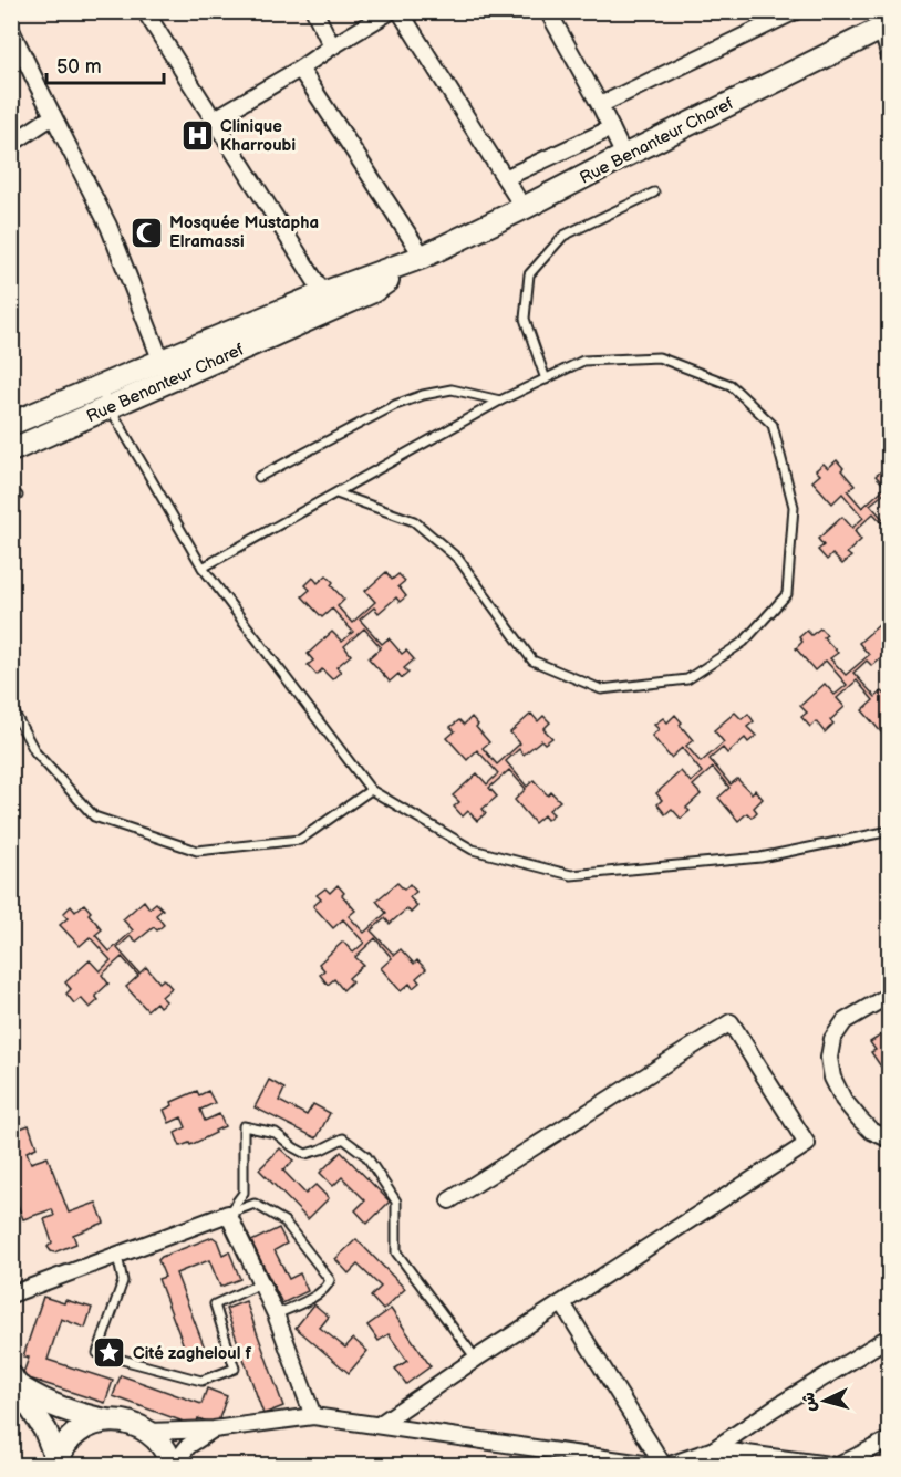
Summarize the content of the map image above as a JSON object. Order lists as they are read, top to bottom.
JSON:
{
  "streets": {
    "main road": ["Rue Benanteur Charef"]
  },
  "places": {
    "hospital": ["Clinique Kharroubi"],
    "mosque": ["Mosquée Mustapha Elramassi"],
    "place": ["Cité zagheloul f"]
  },
  "scale_bar": "50 m",
  "north": "left"
}
